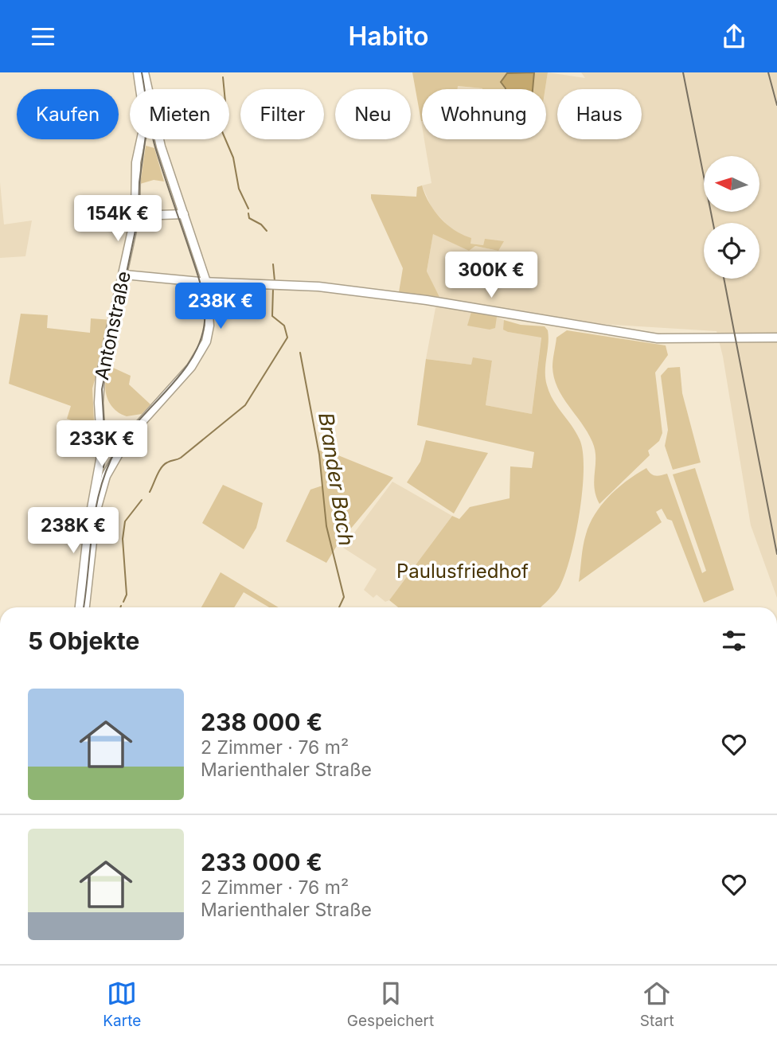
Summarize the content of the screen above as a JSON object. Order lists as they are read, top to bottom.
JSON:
{
  "streets": {
    "main road": ["Antonstraße"]
  },
  "water": ["Brander Bach"],
  "parks": ["Paulusfriedhof"],
  "north": "left",
  "page": {
    "header": "Habito",
    "chip": [
      "Kaufen",
      "Mieten",
      "Filter",
      "Neu",
      "Wohnung",
      "Haus"
    ],
    "price": [
      "154K €",
      "300K €",
      "238K €",
      "233K €",
      "238K €"
    ],
    "heading": "5 Objekte",
    "list": [
      {
        "name": "238 000 €",
        "note": "2 Zimmer · 76 m² · Marienthaler Straße"
      },
      {
        "name": "233 000 €",
        "note": "2 Zimmer · 76 m² · Marienthaler Straße"
      }
    ],
    "tabs": ["Karte", "Gespeichert", "Start"]
  }
}
